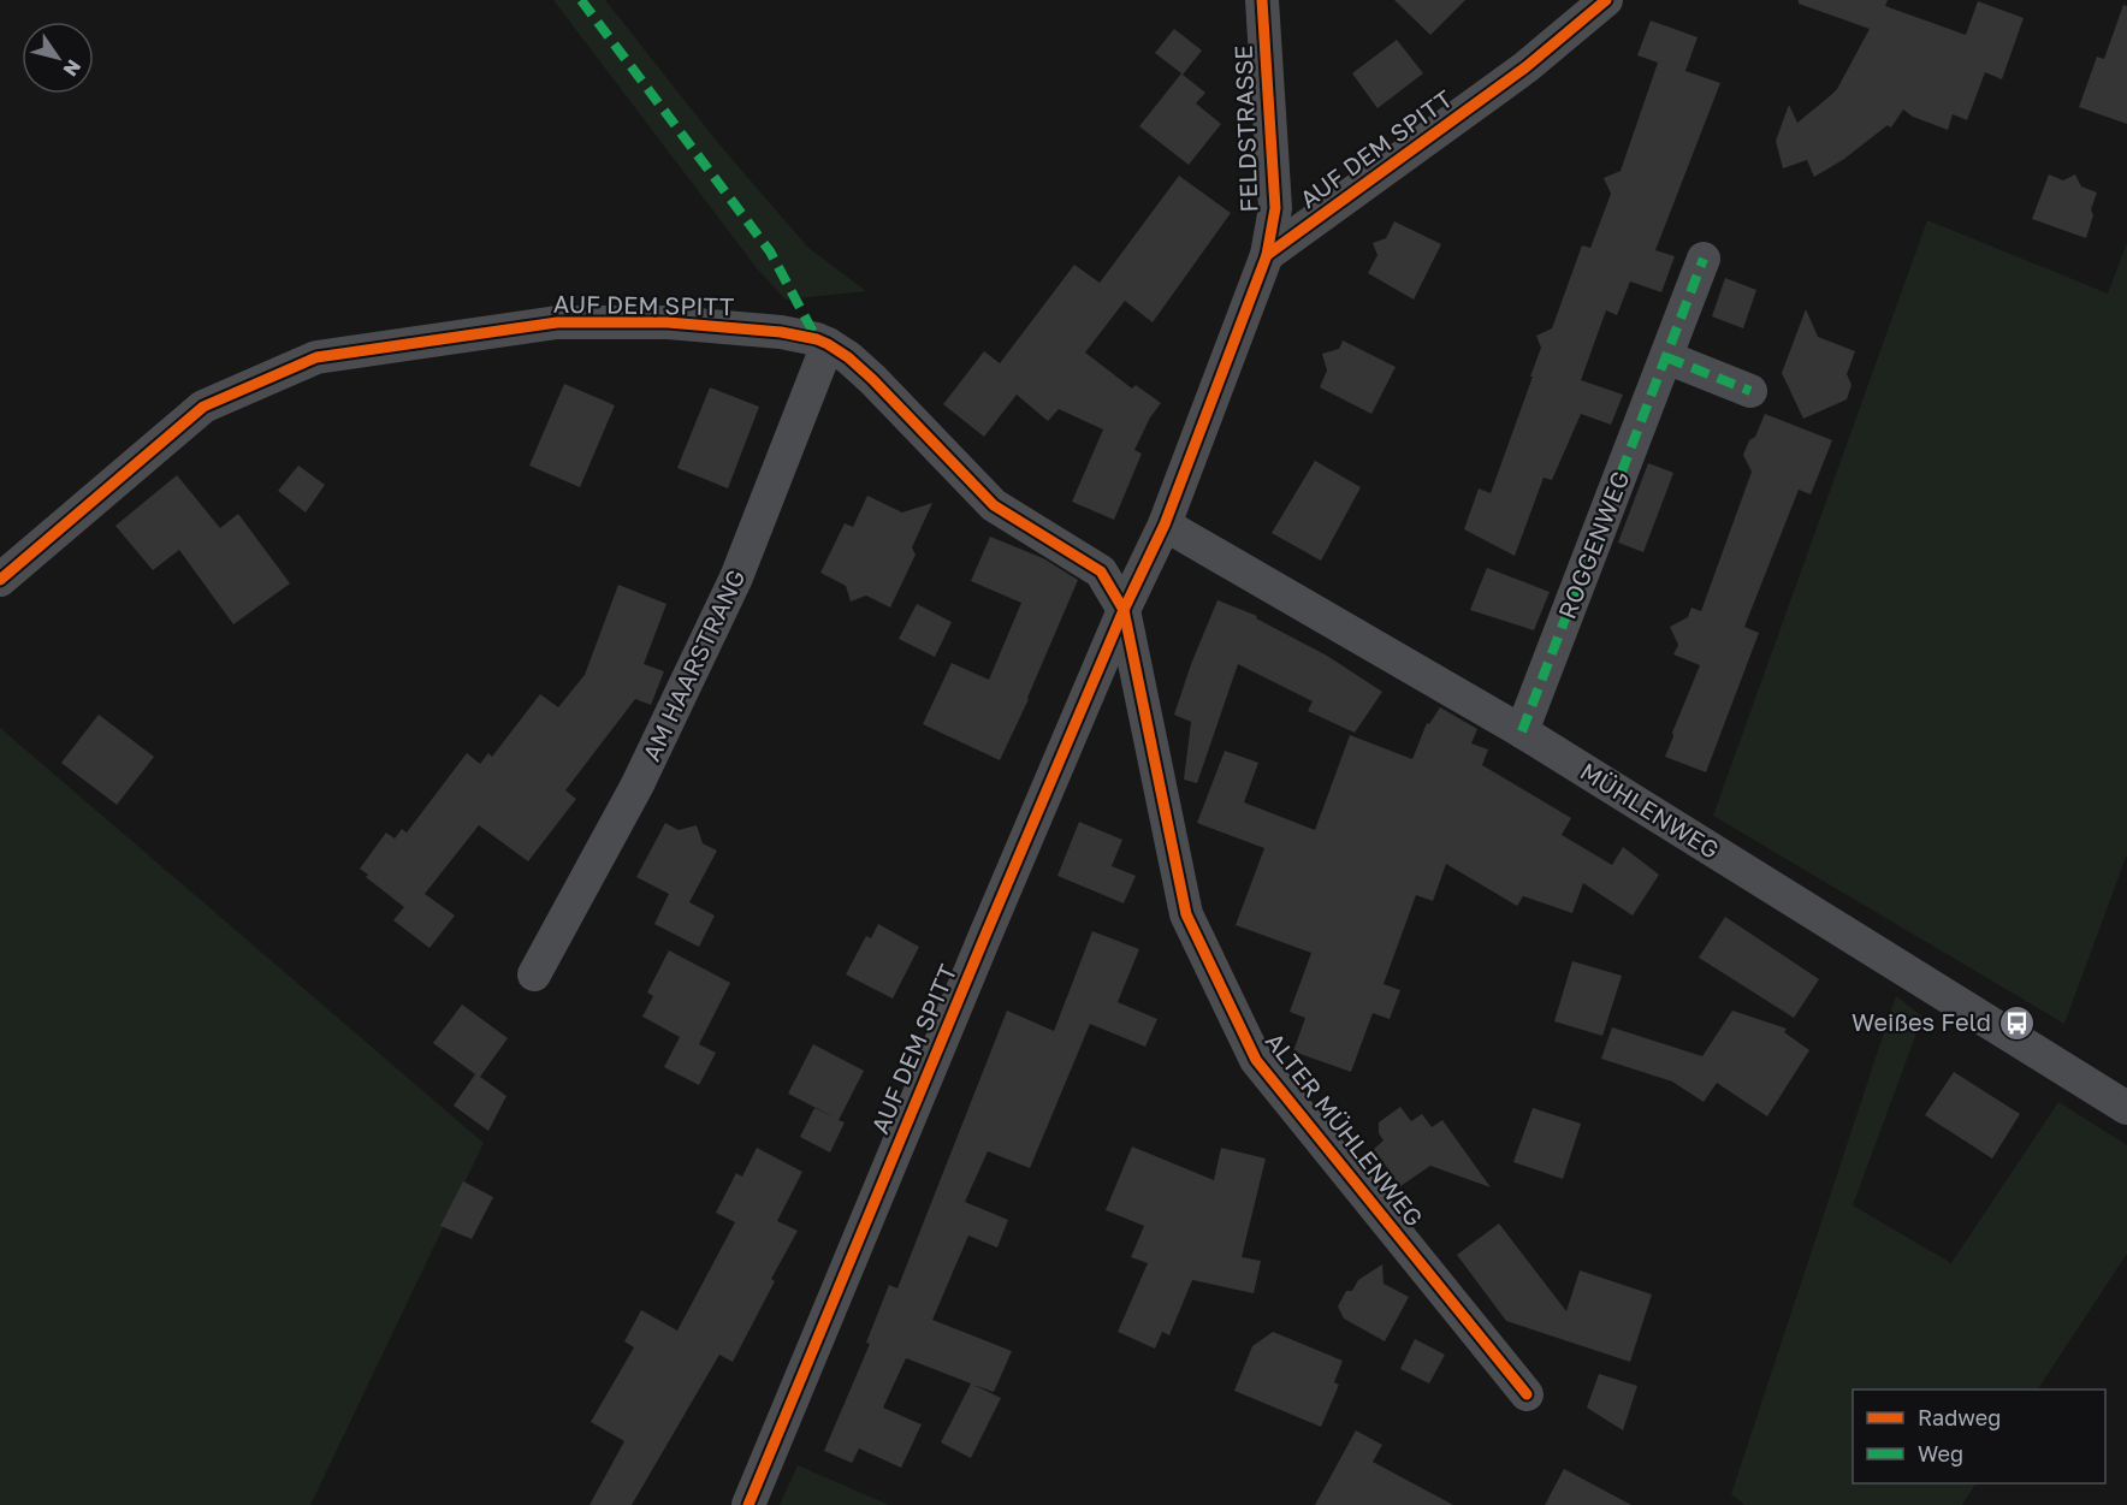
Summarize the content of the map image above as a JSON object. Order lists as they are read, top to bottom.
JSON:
{
  "streets": {
    "street": [
      "FELDSTRASSE",
      "AUF DEM SPITT",
      "ROGGENWEG",
      "AM HAARSTRANG",
      "MÜHLENWEG",
      "ALTER MÜHLENWEG"
    ]
  },
  "crossings": [
    ["FELDSTRASSE", "AUF DEM SPITT"],
    ["AUF DEM SPITT", "AM HAARSTRANG"],
    ["AUF DEM SPITT", "MÜHLENWEG"],
    ["AUF DEM SPITT", "ALTER MÜHLENWEG"],
    ["ROGGENWEG", "MÜHLENWEG"]
  ],
  "places": {
    "bus stop": ["Weißes Feld"]
  },
  "legend": ["Radweg", "Weg"],
  "north": "bottom right"
}
